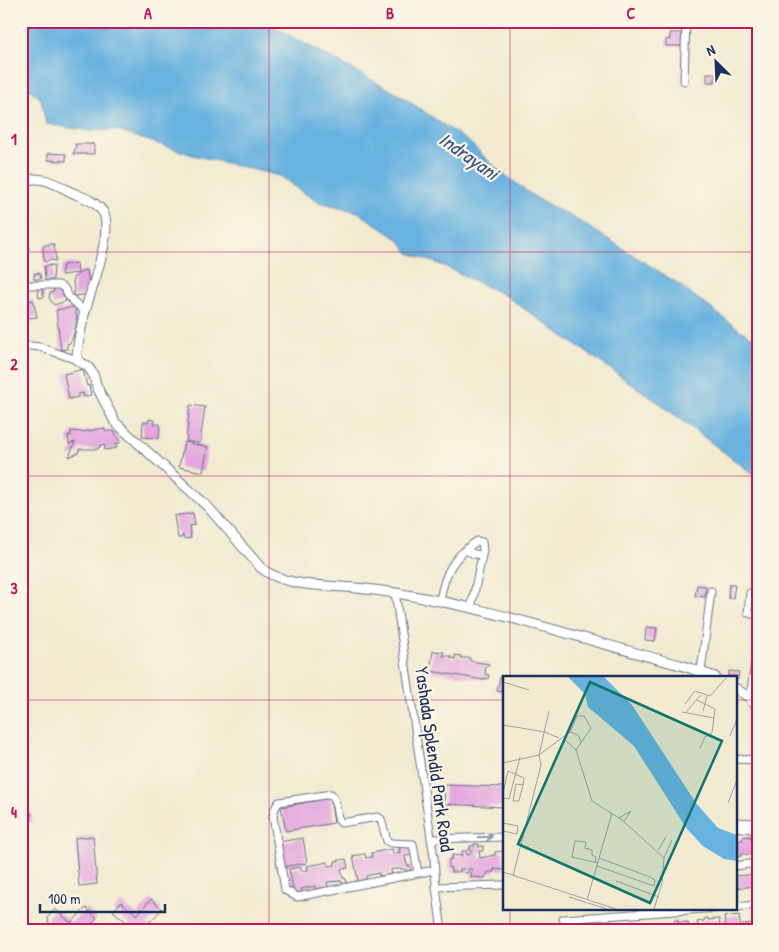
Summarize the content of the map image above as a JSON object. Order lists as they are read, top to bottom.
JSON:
{
  "streets": {
    "street": ["Yashada Splendid Park Road"]
  },
  "water": ["Indrayani"],
  "scale_bar": "100 m",
  "north": "top left",
  "grid": {
    "columns": ["A", "B", "C"],
    "rows": [
      "1",
      "2",
      "3",
      "4"
    ]
  }
}
